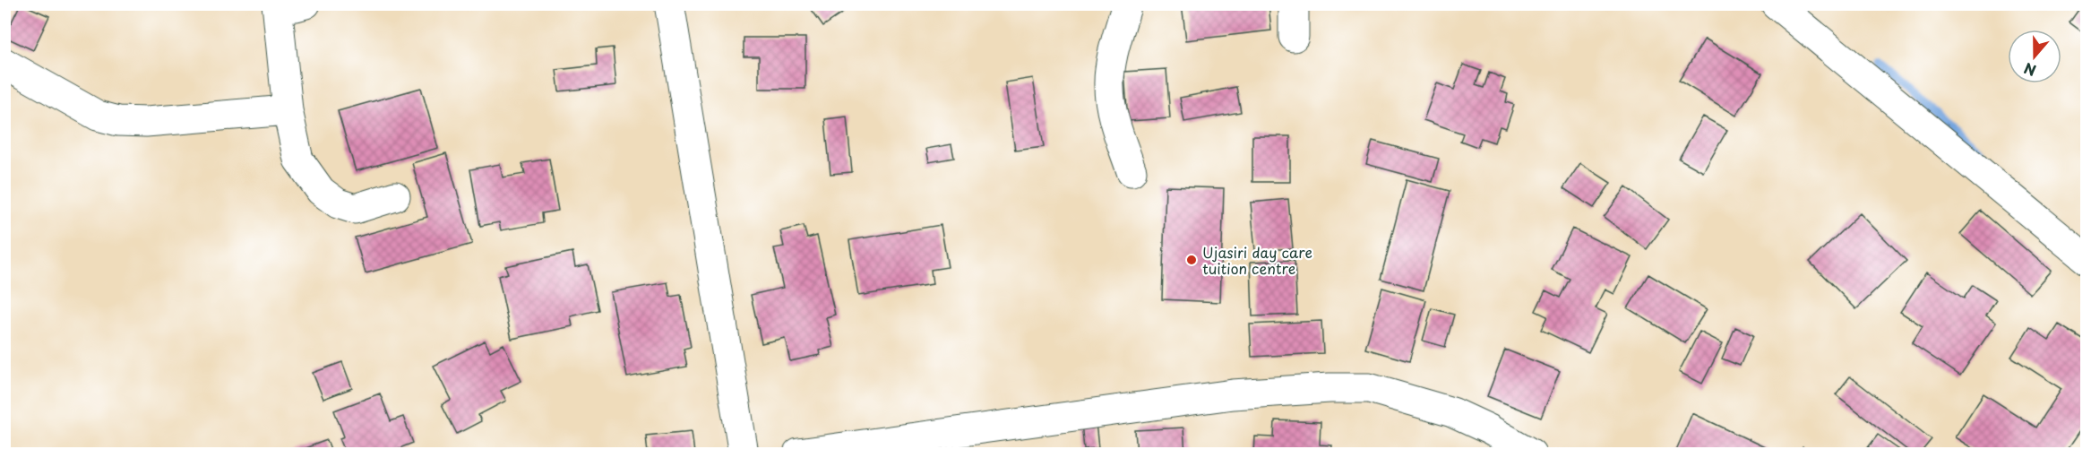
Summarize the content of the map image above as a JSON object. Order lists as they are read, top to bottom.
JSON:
{
  "places": ["Ujasiri day care tuition centre"],
  "north": "bottom"
}
